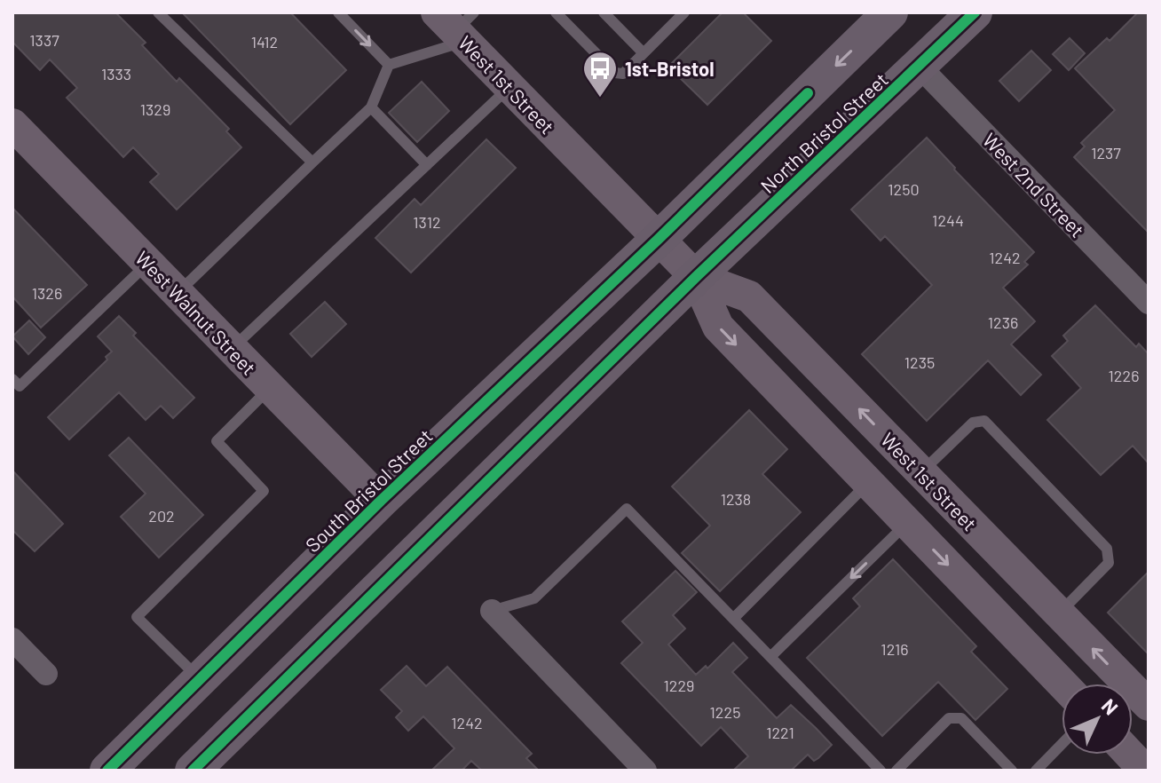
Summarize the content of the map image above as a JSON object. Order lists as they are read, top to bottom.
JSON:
{
  "streets": {
    "main road": [
      "West 1st Street",
      "North Bristol Street",
      "West Walnut Street",
      "South Bristol Street"
    ],
    "street": ["West 2nd Street"]
  },
  "crossings": [
    ["West 1st Street", "North Bristol Street"],
    ["West 1st Street", "South Bristol Street"],
    ["North Bristol Street", "West 2nd Street"],
    ["North Bristol Street", "South Bristol Street"],
    ["West Walnut Street", "South Bristol Street"]
  ],
  "places": {
    "bus stop": ["1st-Bristol"]
  },
  "house_numbers": [
    "1337",
    "1412",
    "1333",
    "1329",
    "1237",
    "1250",
    "1244",
    "1312",
    "1242",
    "1326",
    "1236",
    "1235",
    "1226",
    "1238",
    "202",
    "1216",
    "1229",
    "1225",
    "1242",
    "1221"
  ],
  "north": "top right"
}
